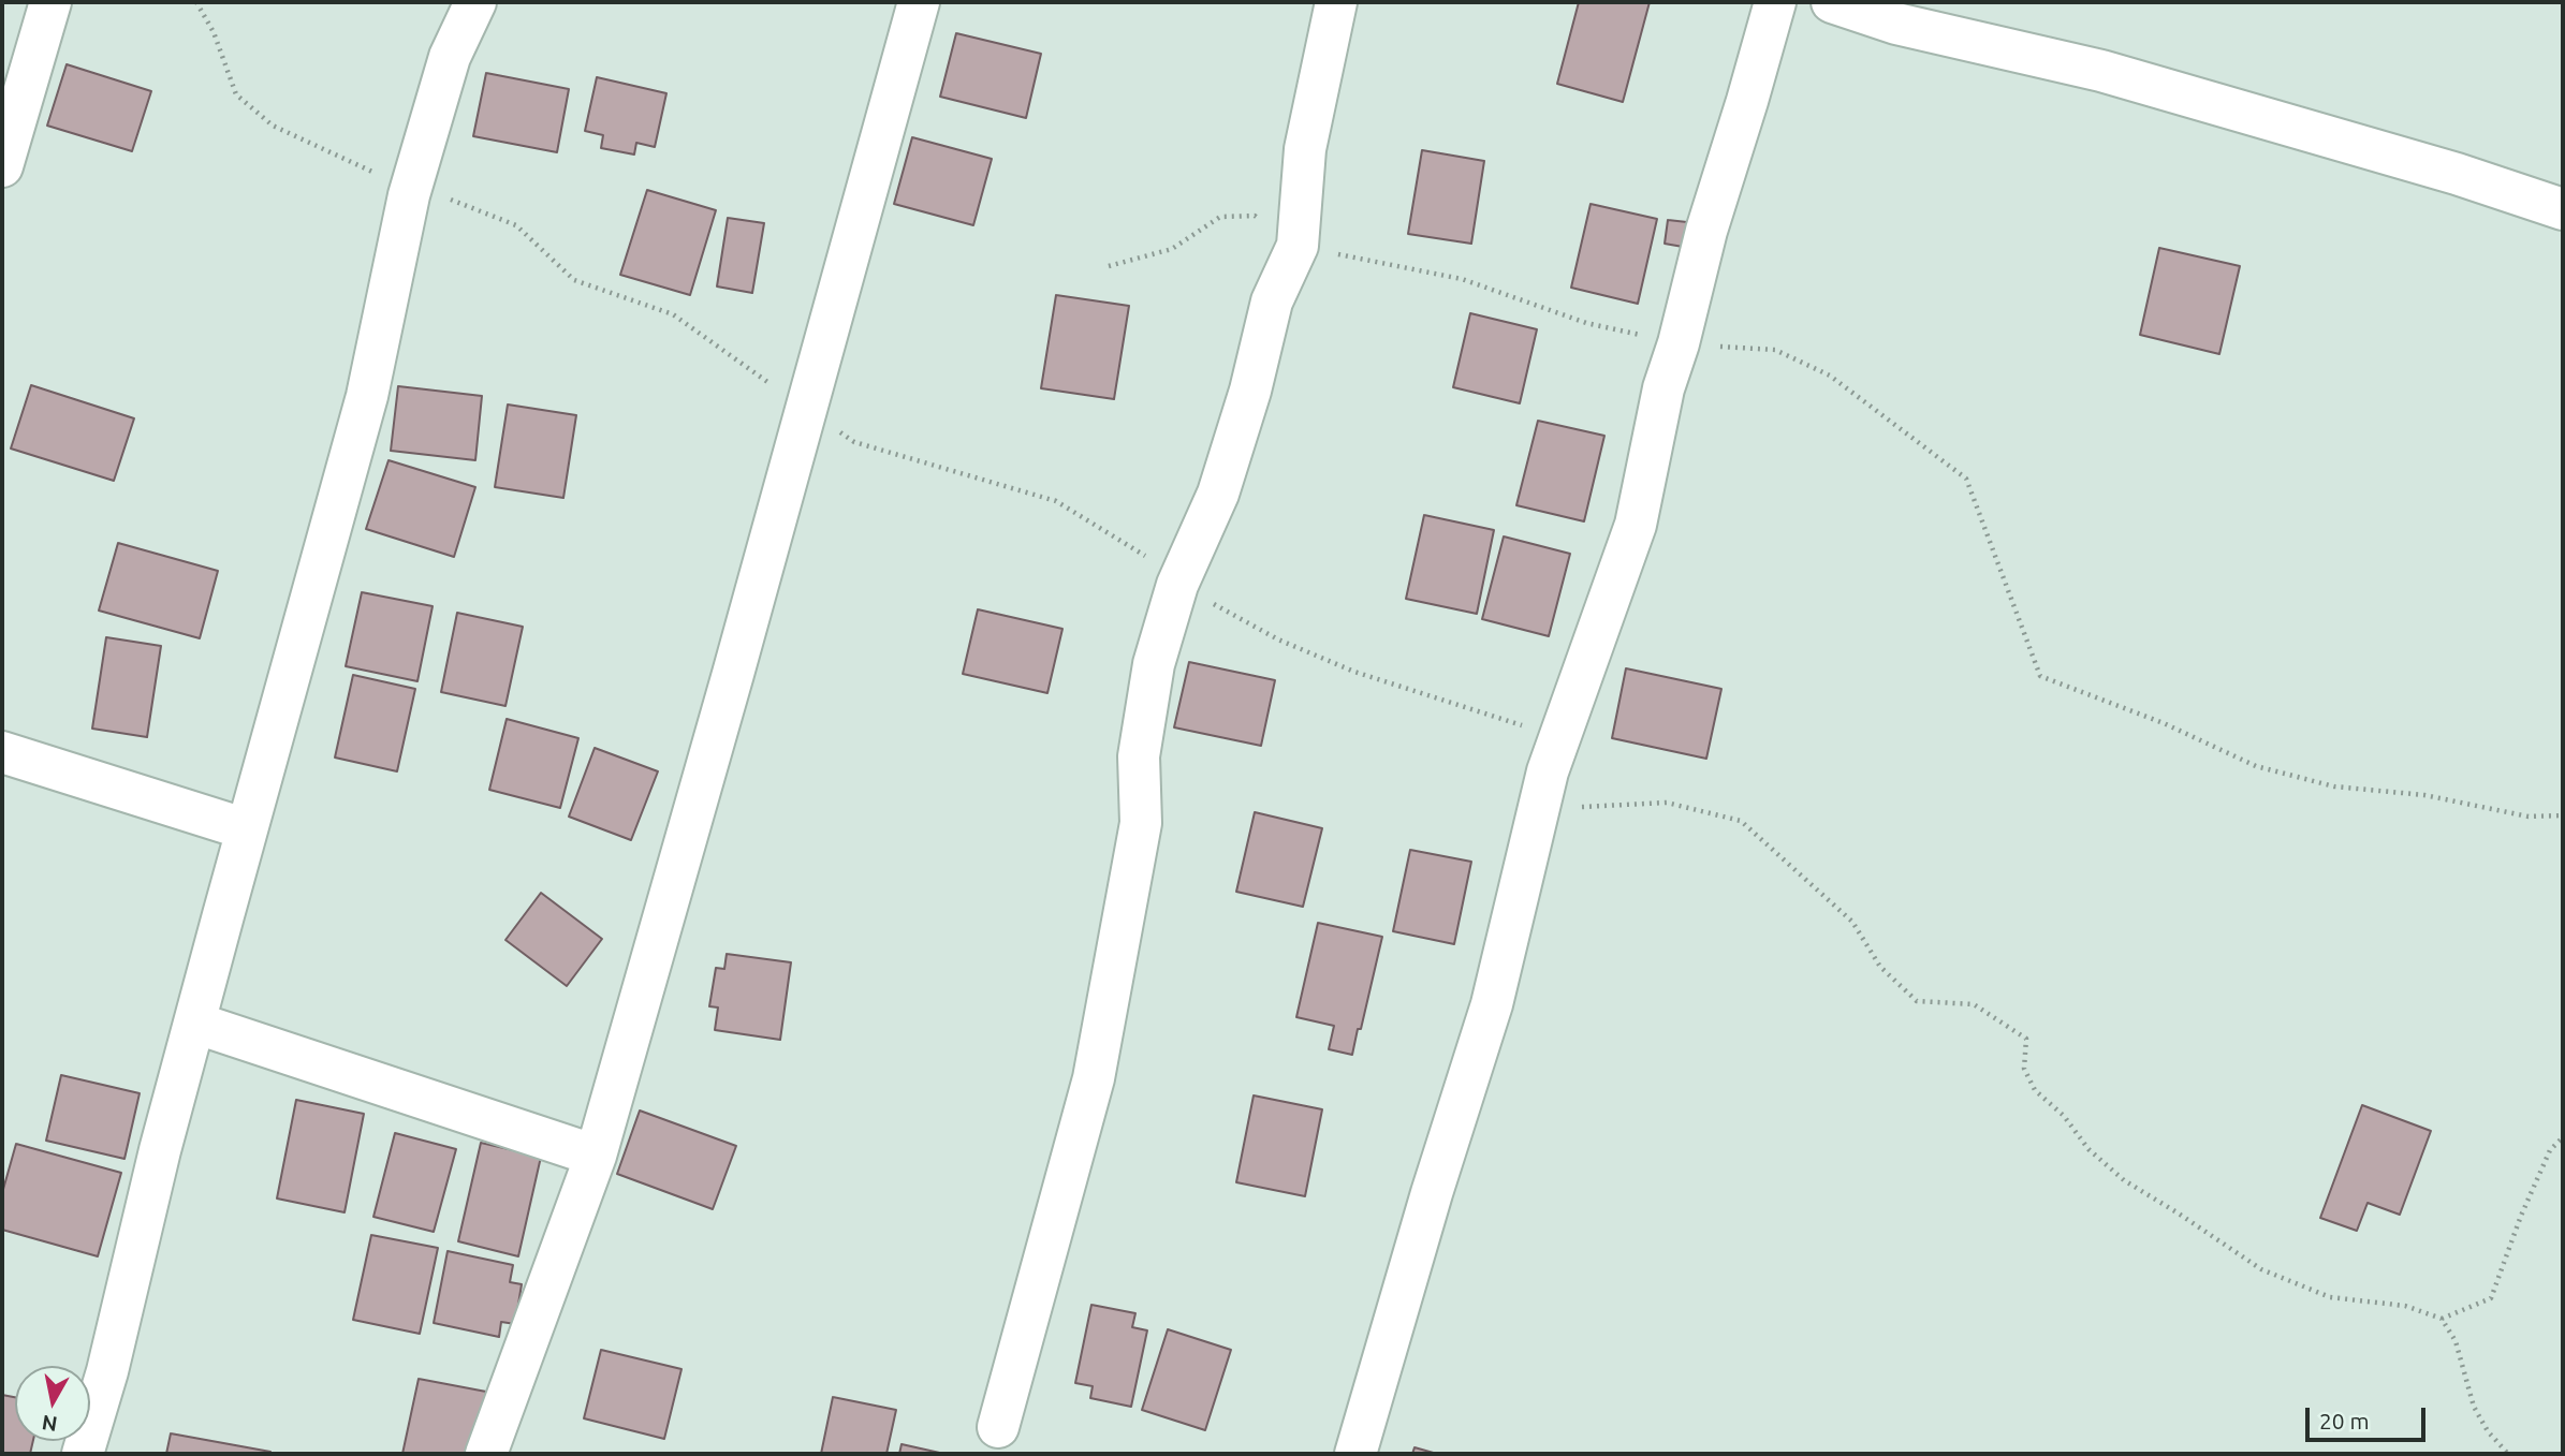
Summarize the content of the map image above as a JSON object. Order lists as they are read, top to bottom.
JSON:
{
  "scale_bar": "20 m",
  "north": "bottom"
}
